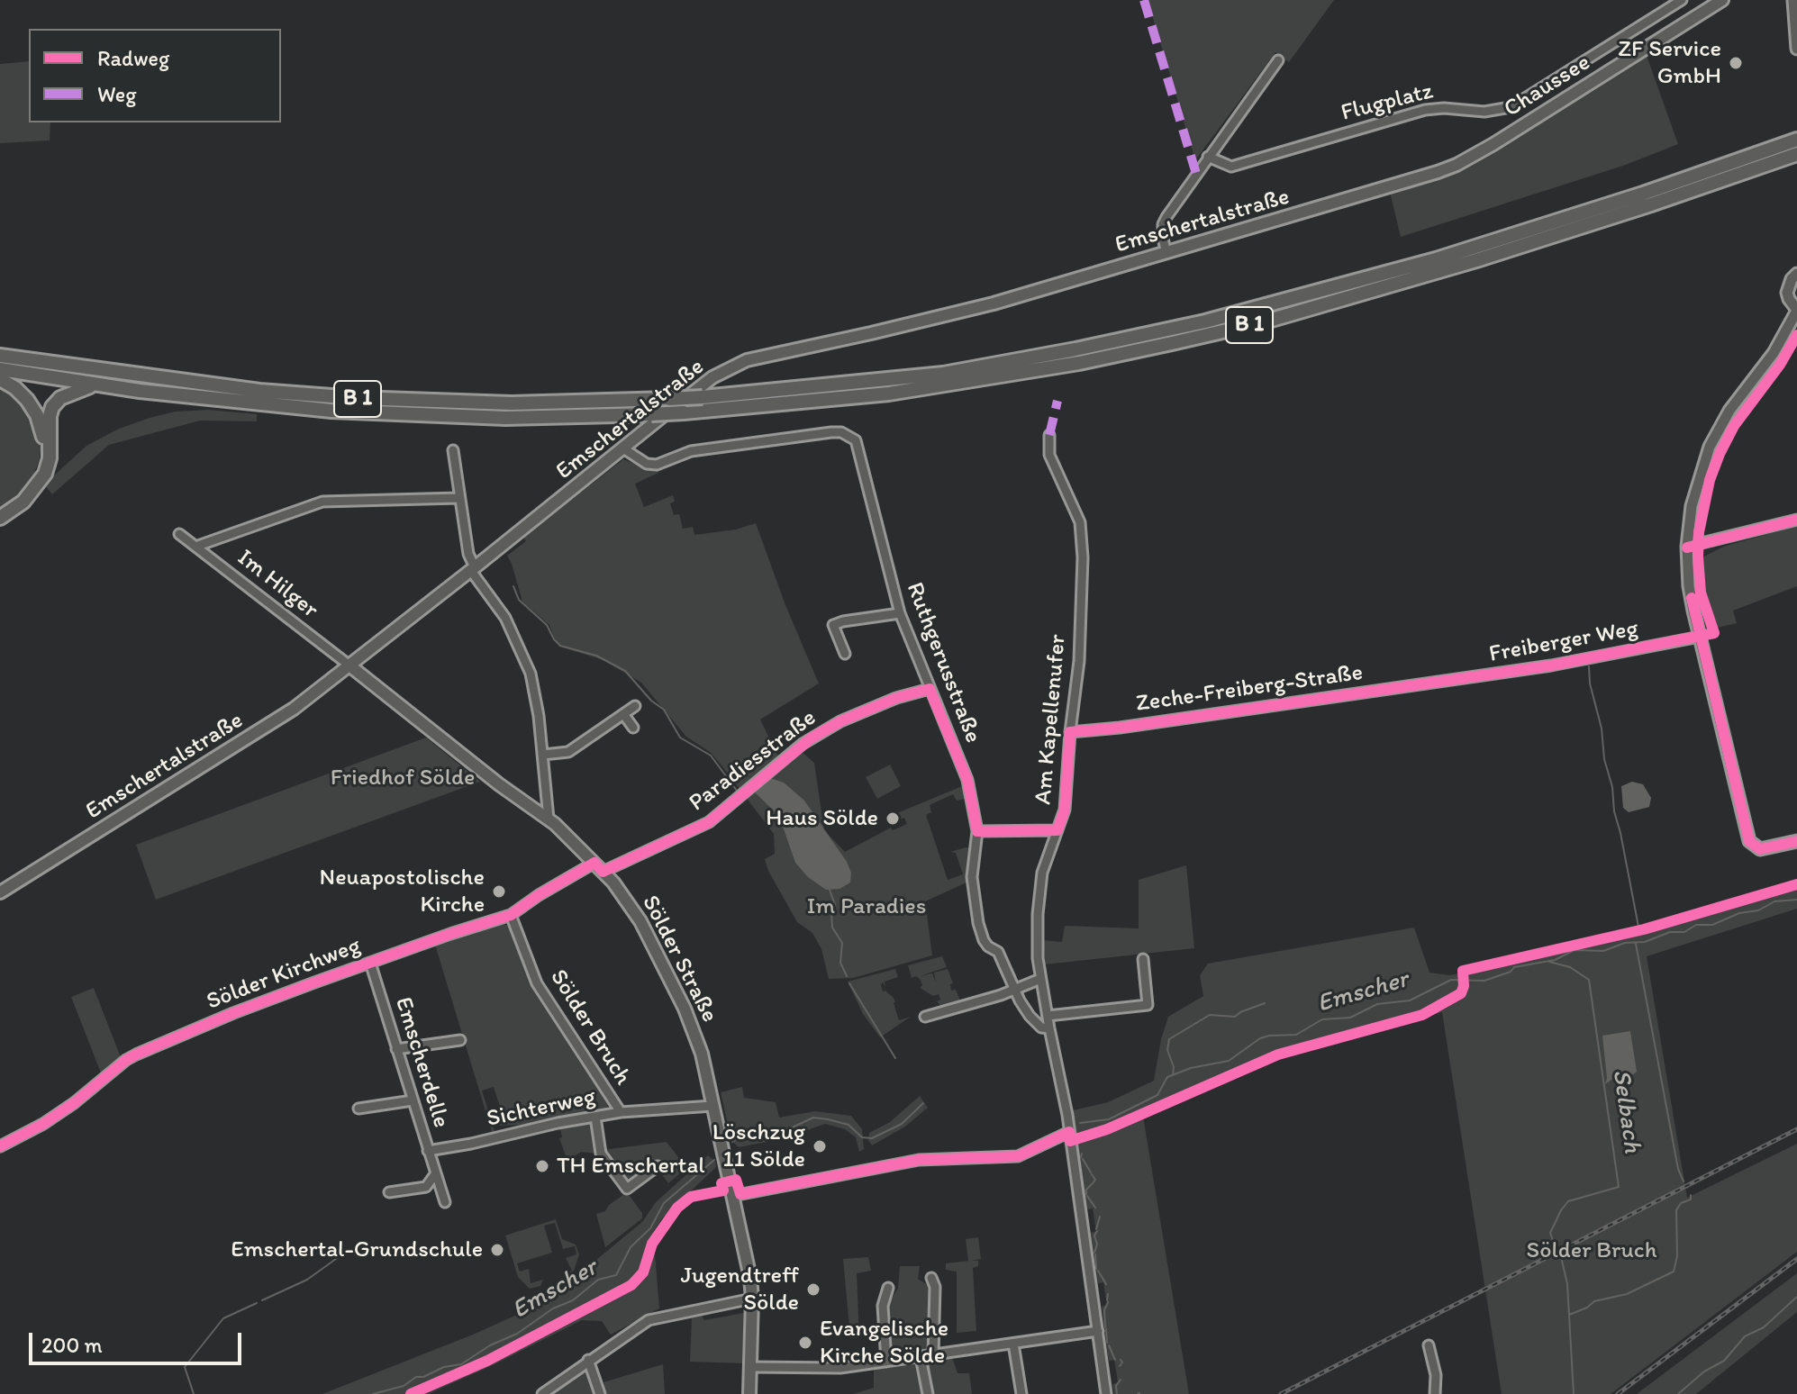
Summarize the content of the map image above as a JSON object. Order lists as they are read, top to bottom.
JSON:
{
  "streets": {
    "highway": ["B 1"],
    "main road": ["Chaussee", "Emschertalstraße", "Sölder Straße"],
    "street": [
      "Flugplatz",
      "Im Hilger",
      "Freiberger Weg",
      "Ruthgerusstraße",
      "Zeche-Freiberg-Straße",
      "Am Kapellenufer",
      "Paradiesstraße",
      "Sölder Kirchweg",
      "Sölder Bruch",
      "Emscherdelle",
      "Sichterweg"
    ]
  },
  "crossings": [
    ["Chaussee", "Emschertalstraße"],
    ["Emschertalstraße", "Im Hilger"],
    ["Emschertalstraße", "Ruthgerusstraße"],
    ["Emschertalstraße", "Sölder Straße"],
    ["Im Hilger", "Sölder Straße"],
    ["Freiberger Weg", "Zeche-Freiberg-Straße"],
    ["Ruthgerusstraße", "Am Kapellenufer"],
    ["Ruthgerusstraße", "Paradiesstraße"],
    ["Zeche-Freiberg-Straße", "Am Kapellenufer"],
    ["Paradiesstraße", "Sölder Straße"],
    ["Paradiesstraße", "Sölder Kirchweg"],
    ["Sölder Straße", "Sölder Kirchweg"],
    ["Sölder Straße", "Sölder Bruch"],
    ["Sölder Kirchweg", "Sölder Bruch"],
    ["Sölder Kirchweg", "Emscherdelle"],
    ["Sölder Bruch", "Sichterweg"],
    ["Emscherdelle", "Sichterweg"]
  ],
  "water": ["Emscher", "Selbach"],
  "parks": ["Friedhof Sölde", "Im Paradies", "Sölder Bruch"],
  "places": [
    "ZF Service GmbH",
    "Haus Sölde",
    "Neuapostolische Kirche",
    "Löschzug 11 Sölde",
    "TH Emschertal",
    "Emschertal-Grundschule",
    "Jugendtreff Sölde",
    "Evangelische Kirche Sölde"
  ],
  "legend": ["Radweg", "Weg"],
  "scale_bar": "200 m"
}
